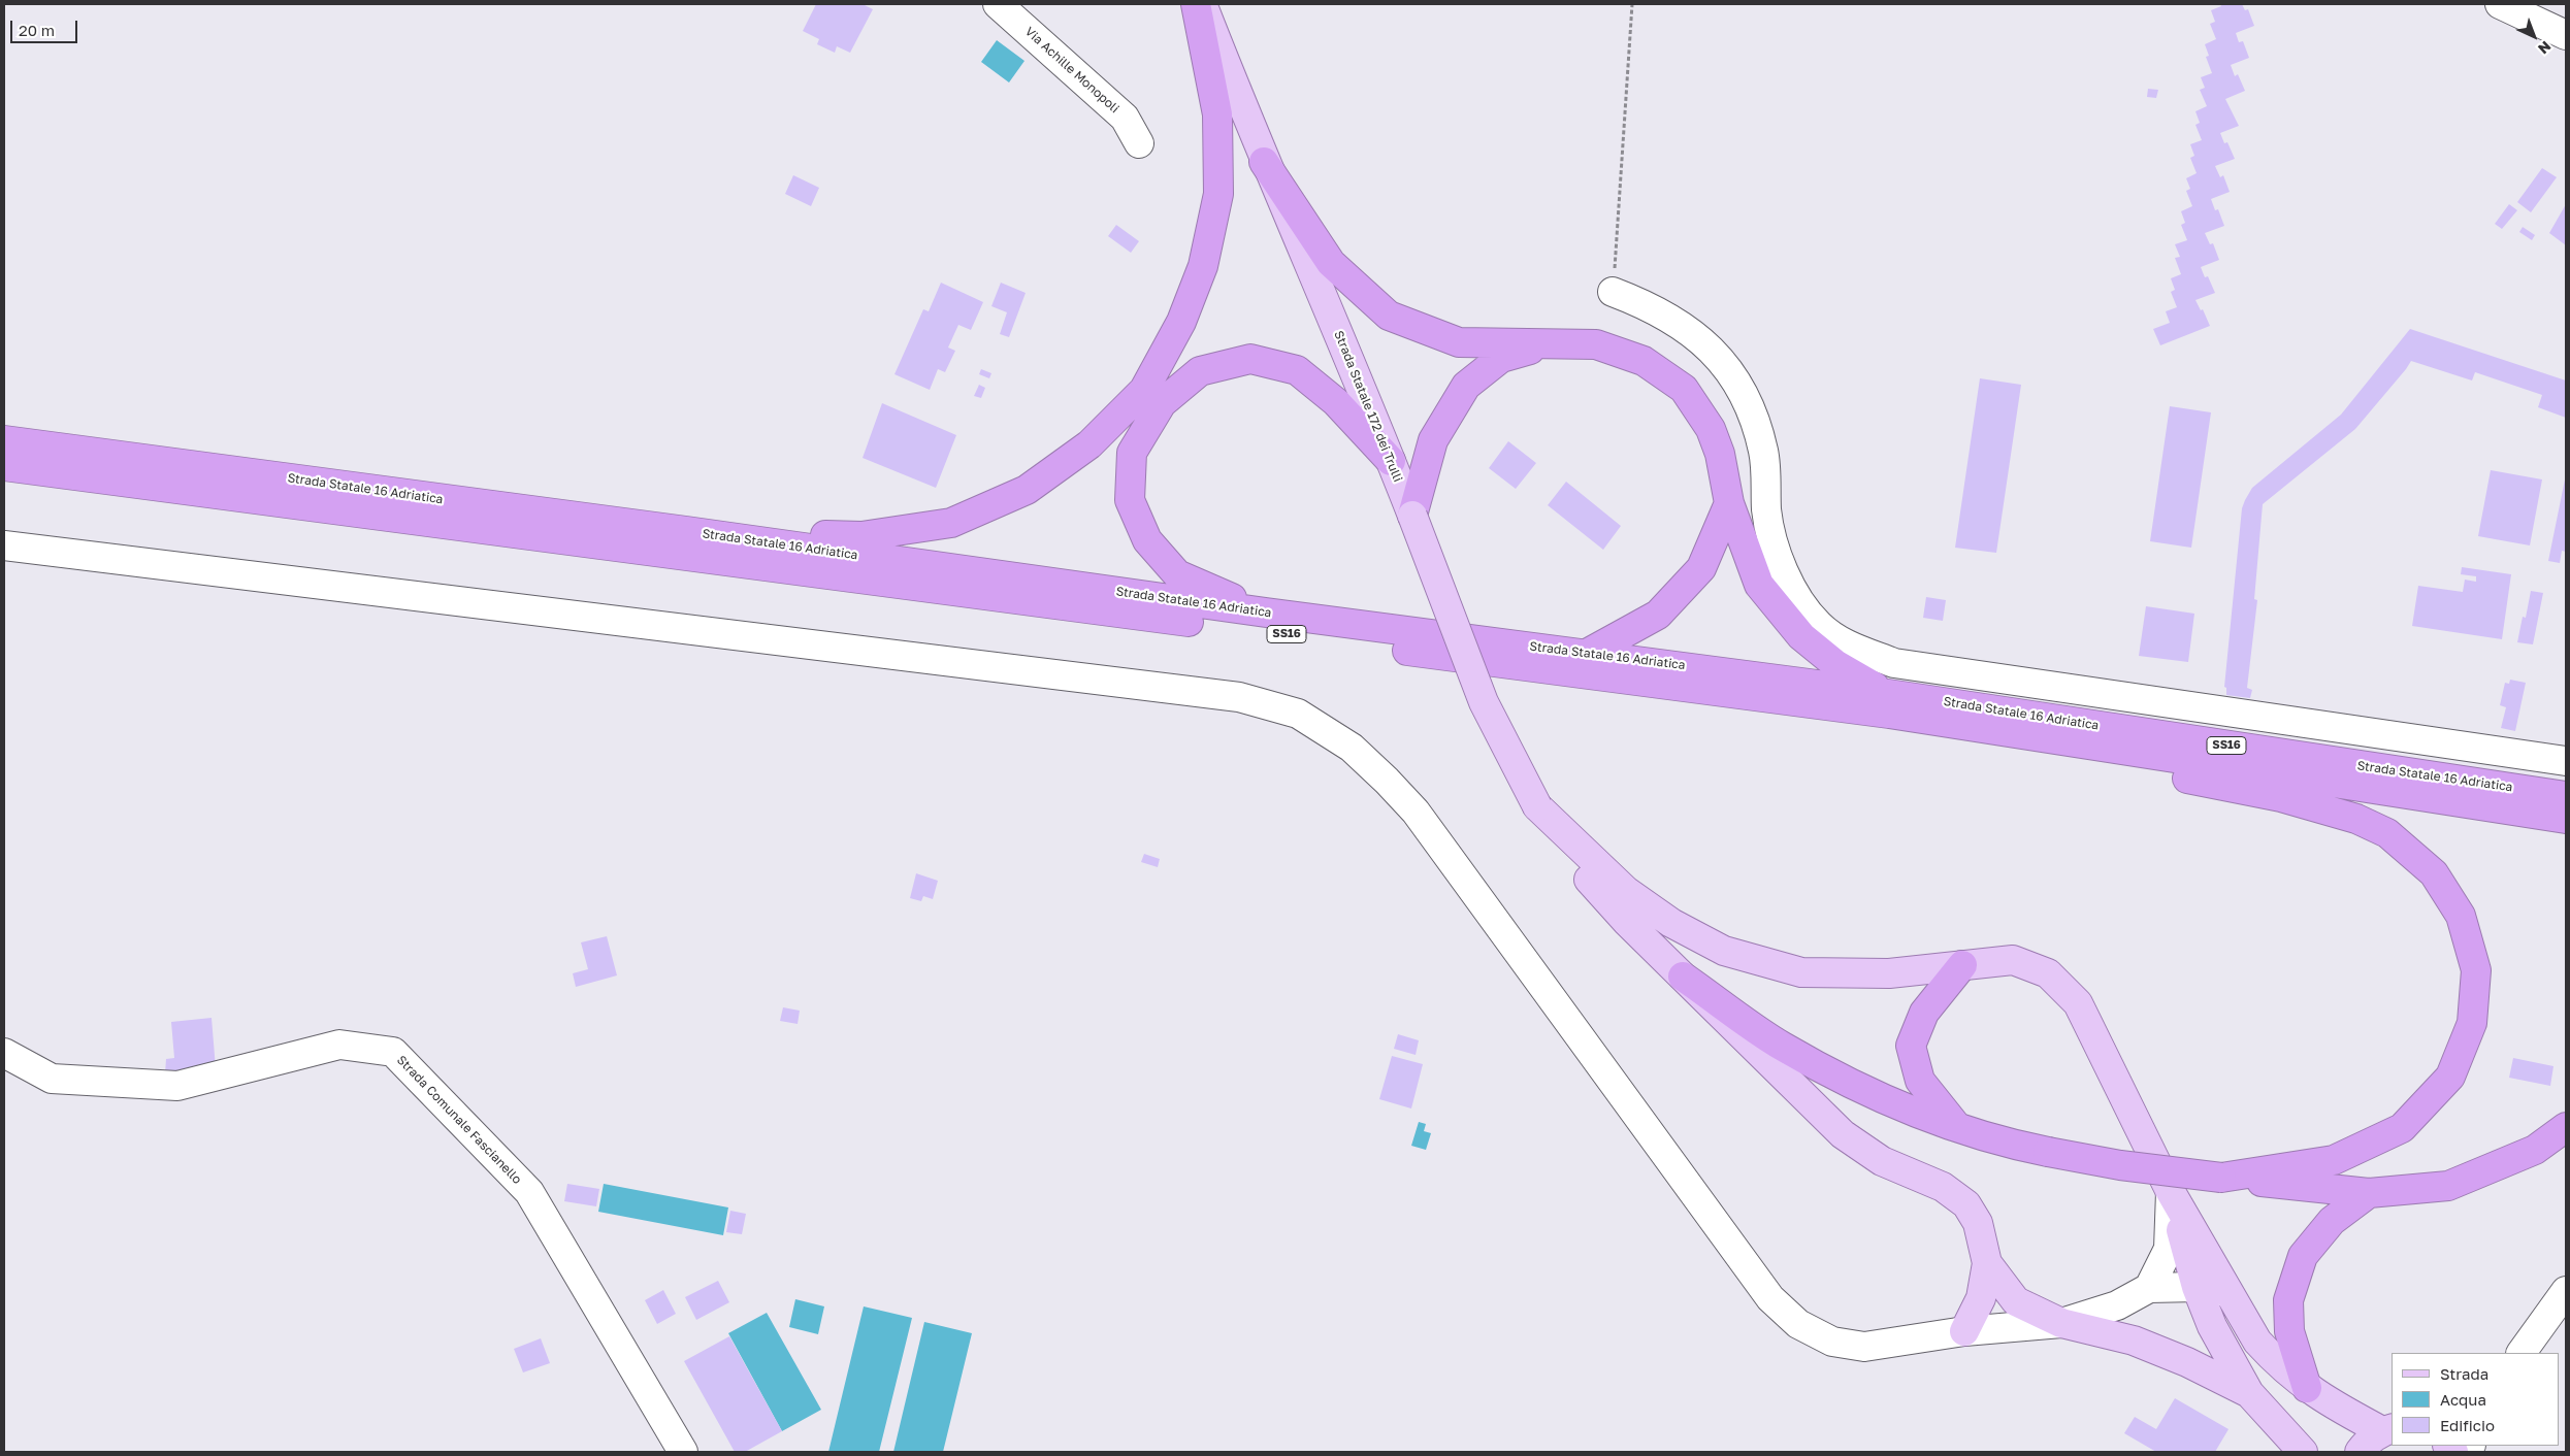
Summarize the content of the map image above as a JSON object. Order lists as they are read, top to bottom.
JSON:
{
  "streets": {
    "highway": ["Strada Statale 16 Adriatica", "SS16"],
    "main road": ["Strada Statale 172 dei Trulli"],
    "street": ["Via Achille Monopoli", "Strada Comunale Fascianello"]
  },
  "legend": ["Strada", "Acqua", "Edificio"],
  "scale_bar": "20 m",
  "north": "bottom right"
}
